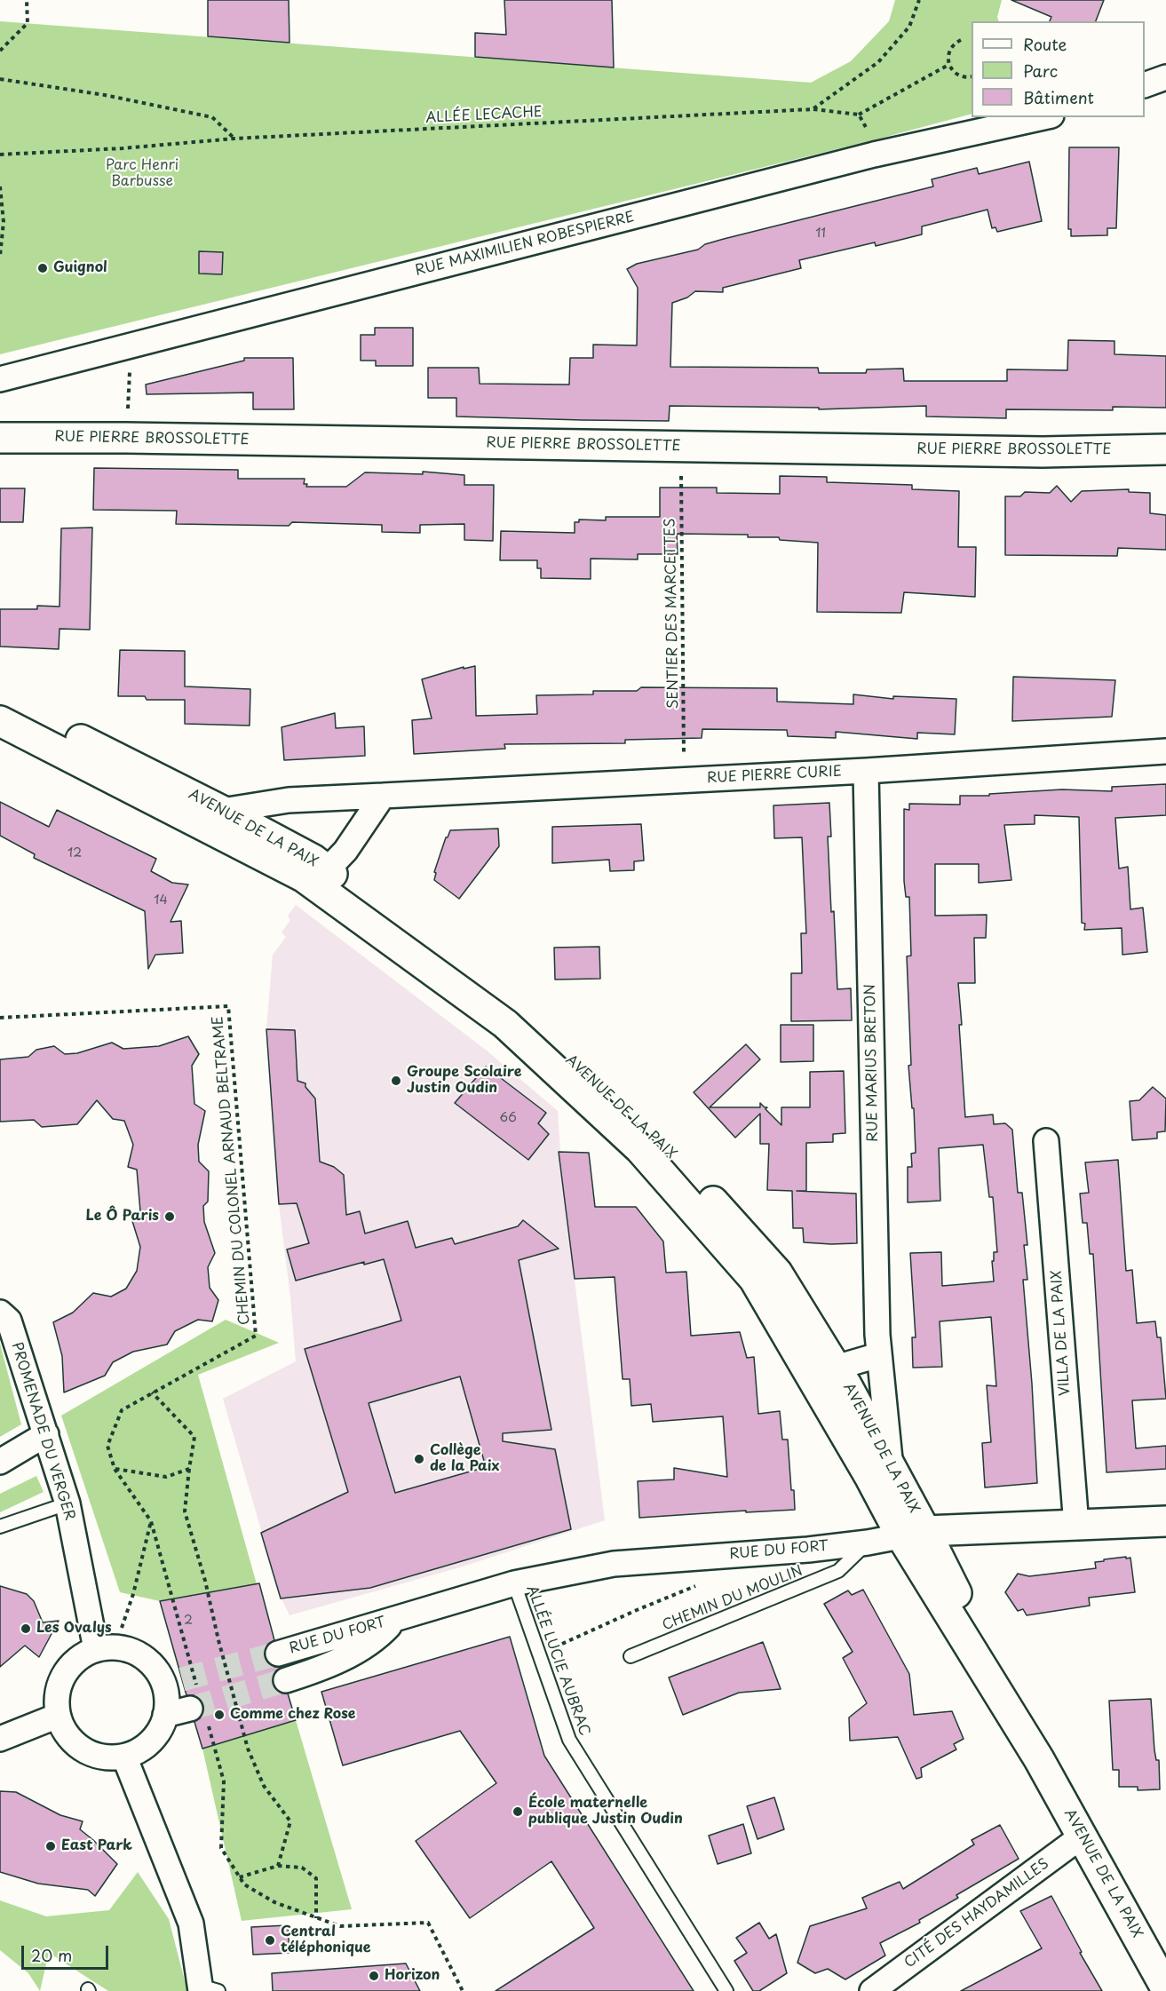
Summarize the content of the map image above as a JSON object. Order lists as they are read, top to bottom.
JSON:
{
  "streets": {
    "main road": ["RUE PIERRE BROSSOLETTE", "AVENUE DE LA PAIX", "RUE DU FORT"],
    "street": [
      "RUE MAXIMILIEN ROBESPIERRE",
      "RUE PIERRE CURIE",
      "RUE MARIUS BRETON",
      "VILLA DE LA PAIX",
      "PROMENADE DU VERGER",
      "CITÉ DES HAYDAMILLES"
    ],
    "lane": ["CHEMIN DU MOULIN", "ALLÉE LUCIE AUBRAC"],
    "path": ["ALLÉE LECACHE", "SENTIER DES MARCETTES", "CHEMIN DU COLONEL ARNAUD BELTRAME"]
  },
  "crossings": [
    ["RUE PIERRE BROSSOLETTE", "SENTIER DES MARCETTES"],
    ["SENTIER DES MARCETTES", "RUE PIERRE CURIE"],
    ["RUE PIERRE CURIE", "AVENUE DE LA PAIX"],
    ["RUE PIERRE CURIE", "RUE MARIUS BRETON"],
    ["AVENUE DE LA PAIX", "RUE MARIUS BRETON"],
    ["AVENUE DE LA PAIX", "RUE DU FORT"],
    ["AVENUE DE LA PAIX", "CITÉ DES HAYDAMILLES"],
    ["VILLA DE LA PAIX", "RUE DU FORT"],
    ["RUE DU FORT", "CHEMIN DU MOULIN"],
    ["RUE DU FORT", "ALLÉE LUCIE AUBRAC"]
  ],
  "parks": ["Parc Henri Barbusse"],
  "places": [
    "Guignol",
    "Groupe Scolaire Justin Oudin",
    "Le Ô Paris",
    "Collège de la Paix",
    "Les Ovalys",
    "Comme chez Rose",
    "École maternelle publique Justin Oudin",
    "East Park",
    "Central téléphonique",
    "Horizon"
  ],
  "house_numbers": [
    "11",
    "12",
    "14",
    "66",
    "2"
  ],
  "legend": ["Route", "Parc", "Bâtiment"],
  "scale_bar": "20 m"
}
